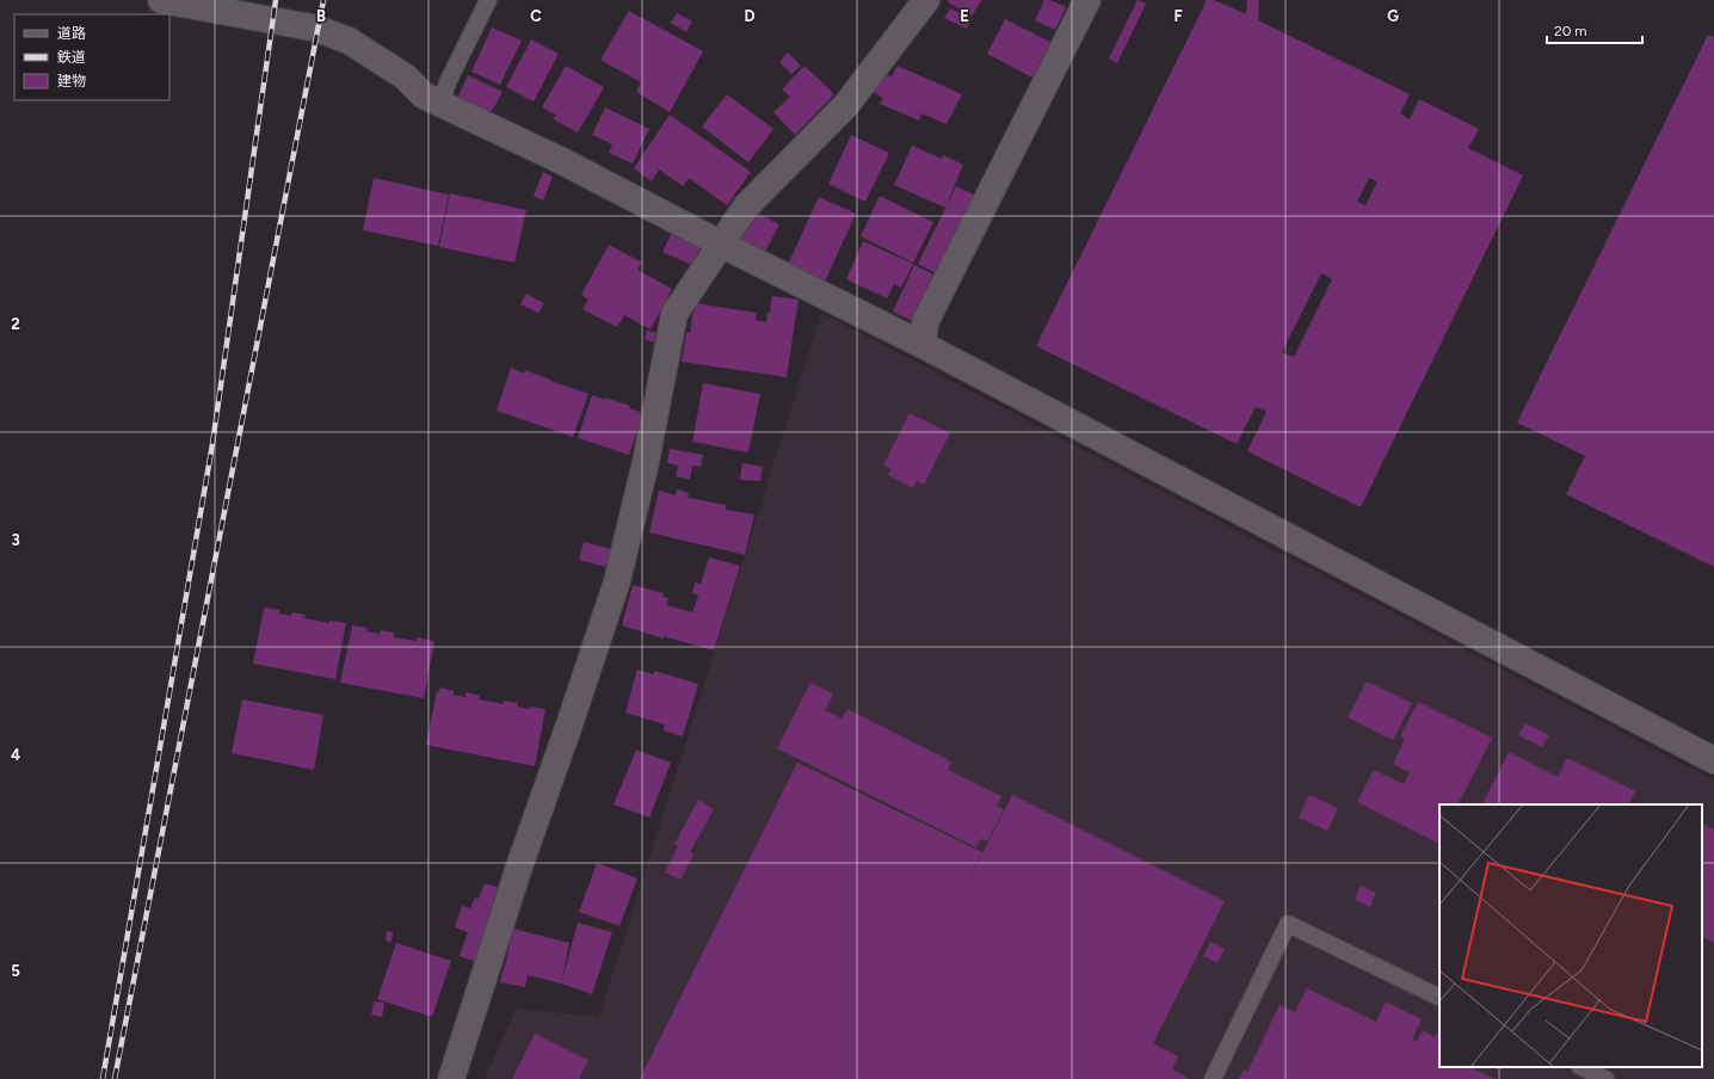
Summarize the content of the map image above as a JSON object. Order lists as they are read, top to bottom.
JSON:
{
  "legend": ["道路", "鉄道", "建物"],
  "scale_bar": "20 m",
  "grid": {
    "columns": [
      "B",
      "C",
      "D",
      "E",
      "F",
      "G"
    ],
    "rows": [
      "2",
      "3",
      "4",
      "5"
    ]
  }
}
